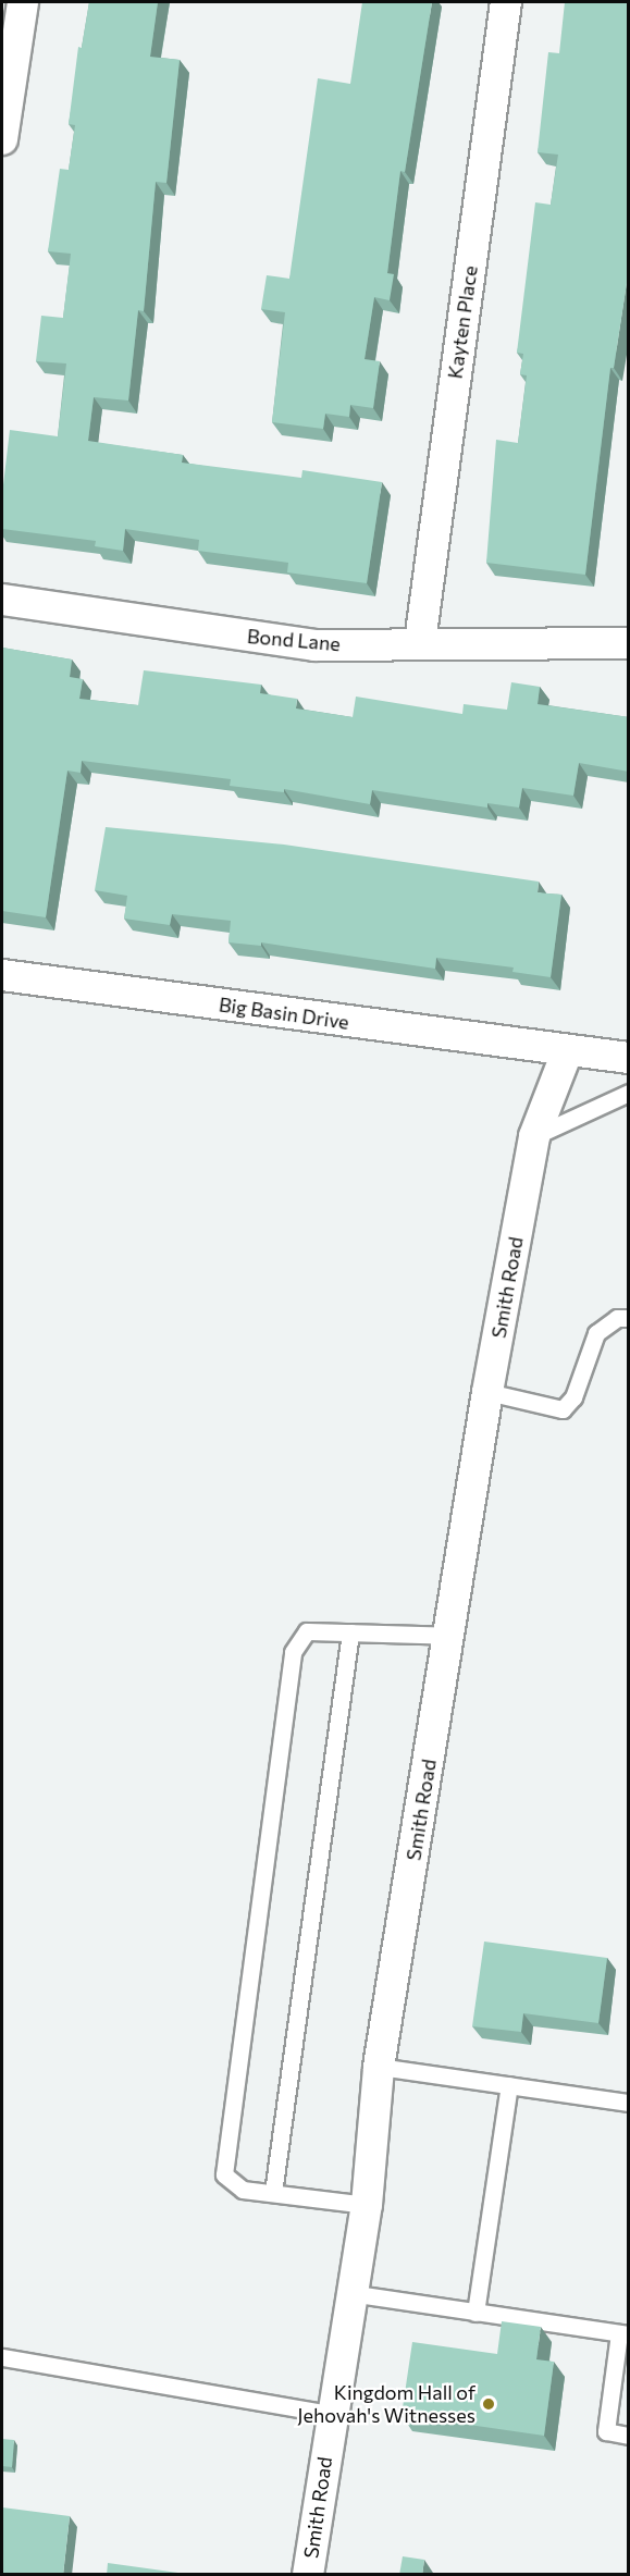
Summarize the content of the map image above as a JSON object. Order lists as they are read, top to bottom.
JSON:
{
  "streets": {
    "street": [
      "Kayten Place",
      "Bond Lane",
      "Big Basin Drive",
      "Smith Road"
    ]
  },
  "crossings": [
    ["Kayten Place", "Bond Lane"],
    ["Big Basin Drive", "Smith Road"]
  ],
  "places": ["Kingdom Hall of Jehovah's Witnesses"]
}
